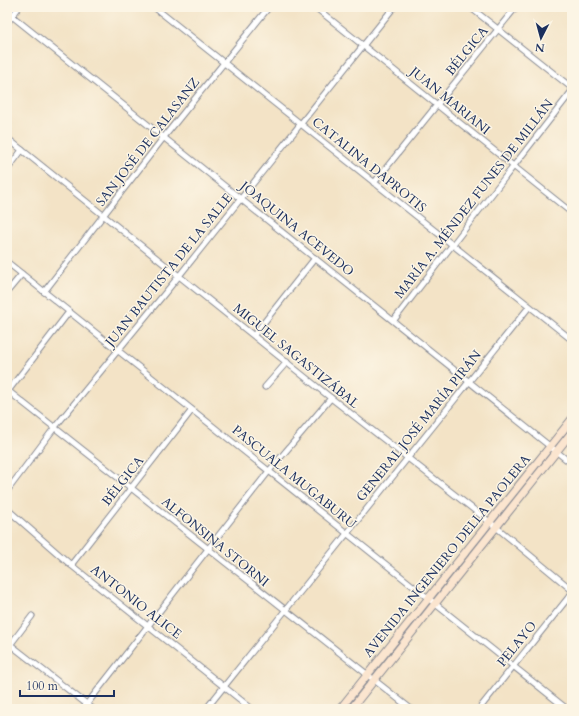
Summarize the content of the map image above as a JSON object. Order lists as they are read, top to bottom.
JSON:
{
  "streets": {
    "main road": ["AVENIDA INGENIERO DELLA PAOLERA"],
    "street": [
      "BÉLGICA",
      "JUAN MARIANI",
      "SAN JOSÉ DE CALASANZ",
      "CATALINA DAPROTIS",
      "MARÍA A. MÉNDEZ FUNES DE MILLÁN",
      "JOAQUINA ACEVEDO",
      "JUAN BAUTISTA DE LA SALLE",
      "MIGUEL SAGASTIZÁBAL",
      "GENERAL JOSÉ MARÍA PIRÁN",
      "PASCUALA MUGABURU",
      "ALFONSINA STORNI",
      "ANTONIO ALICE",
      "PELAYO"
    ]
  },
  "crossings": [
    ["BÉLGICA", "JUAN MARIANI"],
    ["BÉLGICA", "CATALINA DAPROTIS"],
    ["BÉLGICA", "PASCUALA MUGABURU"],
    ["BÉLGICA", "ALFONSINA STORNI"],
    ["BÉLGICA", "ANTONIO ALICE"],
    ["JUAN MARIANI", "MARÍA A. MÉNDEZ FUNES DE MILLÁN"],
    ["JUAN MARIANI", "JUAN BAUTISTA DE LA SALLE"],
    ["SAN JOSÉ DE CALASANZ", "CATALINA DAPROTIS"],
    ["SAN JOSÉ DE CALASANZ", "JOAQUINA ACEVEDO"],
    ["SAN JOSÉ DE CALASANZ", "MIGUEL SAGASTIZÁBAL"],
    ["SAN JOSÉ DE CALASANZ", "PASCUALA MUGABURU"],
    ["CATALINA DAPROTIS", "MARÍA A. MÉNDEZ FUNES DE MILLÁN"],
    ["CATALINA DAPROTIS", "JUAN BAUTISTA DE LA SALLE"],
    ["CATALINA DAPROTIS", "GENERAL JOSÉ MARÍA PIRÁN"],
    ["MARÍA A. MÉNDEZ FUNES DE MILLÁN", "JOAQUINA ACEVEDO"],
    ["JOAQUINA ACEVEDO", "JUAN BAUTISTA DE LA SALLE"],
    ["JOAQUINA ACEVEDO", "GENERAL JOSÉ MARÍA PIRÁN"],
    ["JOAQUINA ACEVEDO", "AVENIDA INGENIERO DELLA PAOLERA"],
    ["JUAN BAUTISTA DE LA SALLE", "MIGUEL SAGASTIZÁBAL"],
    ["JUAN BAUTISTA DE LA SALLE", "PASCUALA MUGABURU"],
    ["JUAN BAUTISTA DE LA SALLE", "ALFONSINA STORNI"],
    ["MIGUEL SAGASTIZÁBAL", "GENERAL JOSÉ MARÍA PIRÁN"],
    ["MIGUEL SAGASTIZÁBAL", "AVENIDA INGENIERO DELLA PAOLERA"],
    ["MIGUEL SAGASTIZÁBAL", "PELAYO"],
    ["GENERAL JOSÉ MARÍA PIRÁN", "PASCUALA MUGABURU"],
    ["GENERAL JOSÉ MARÍA PIRÁN", "ALFONSINA STORNI"],
    ["GENERAL JOSÉ MARÍA PIRÁN", "ANTONIO ALICE"],
    ["PASCUALA MUGABURU", "AVENIDA INGENIERO DELLA PAOLERA"],
    ["PASCUALA MUGABURU", "PELAYO"],
    ["ALFONSINA STORNI", "AVENIDA INGENIERO DELLA PAOLERA"]
  ],
  "scale_bar": "100 m",
  "north": "bottom"
}
